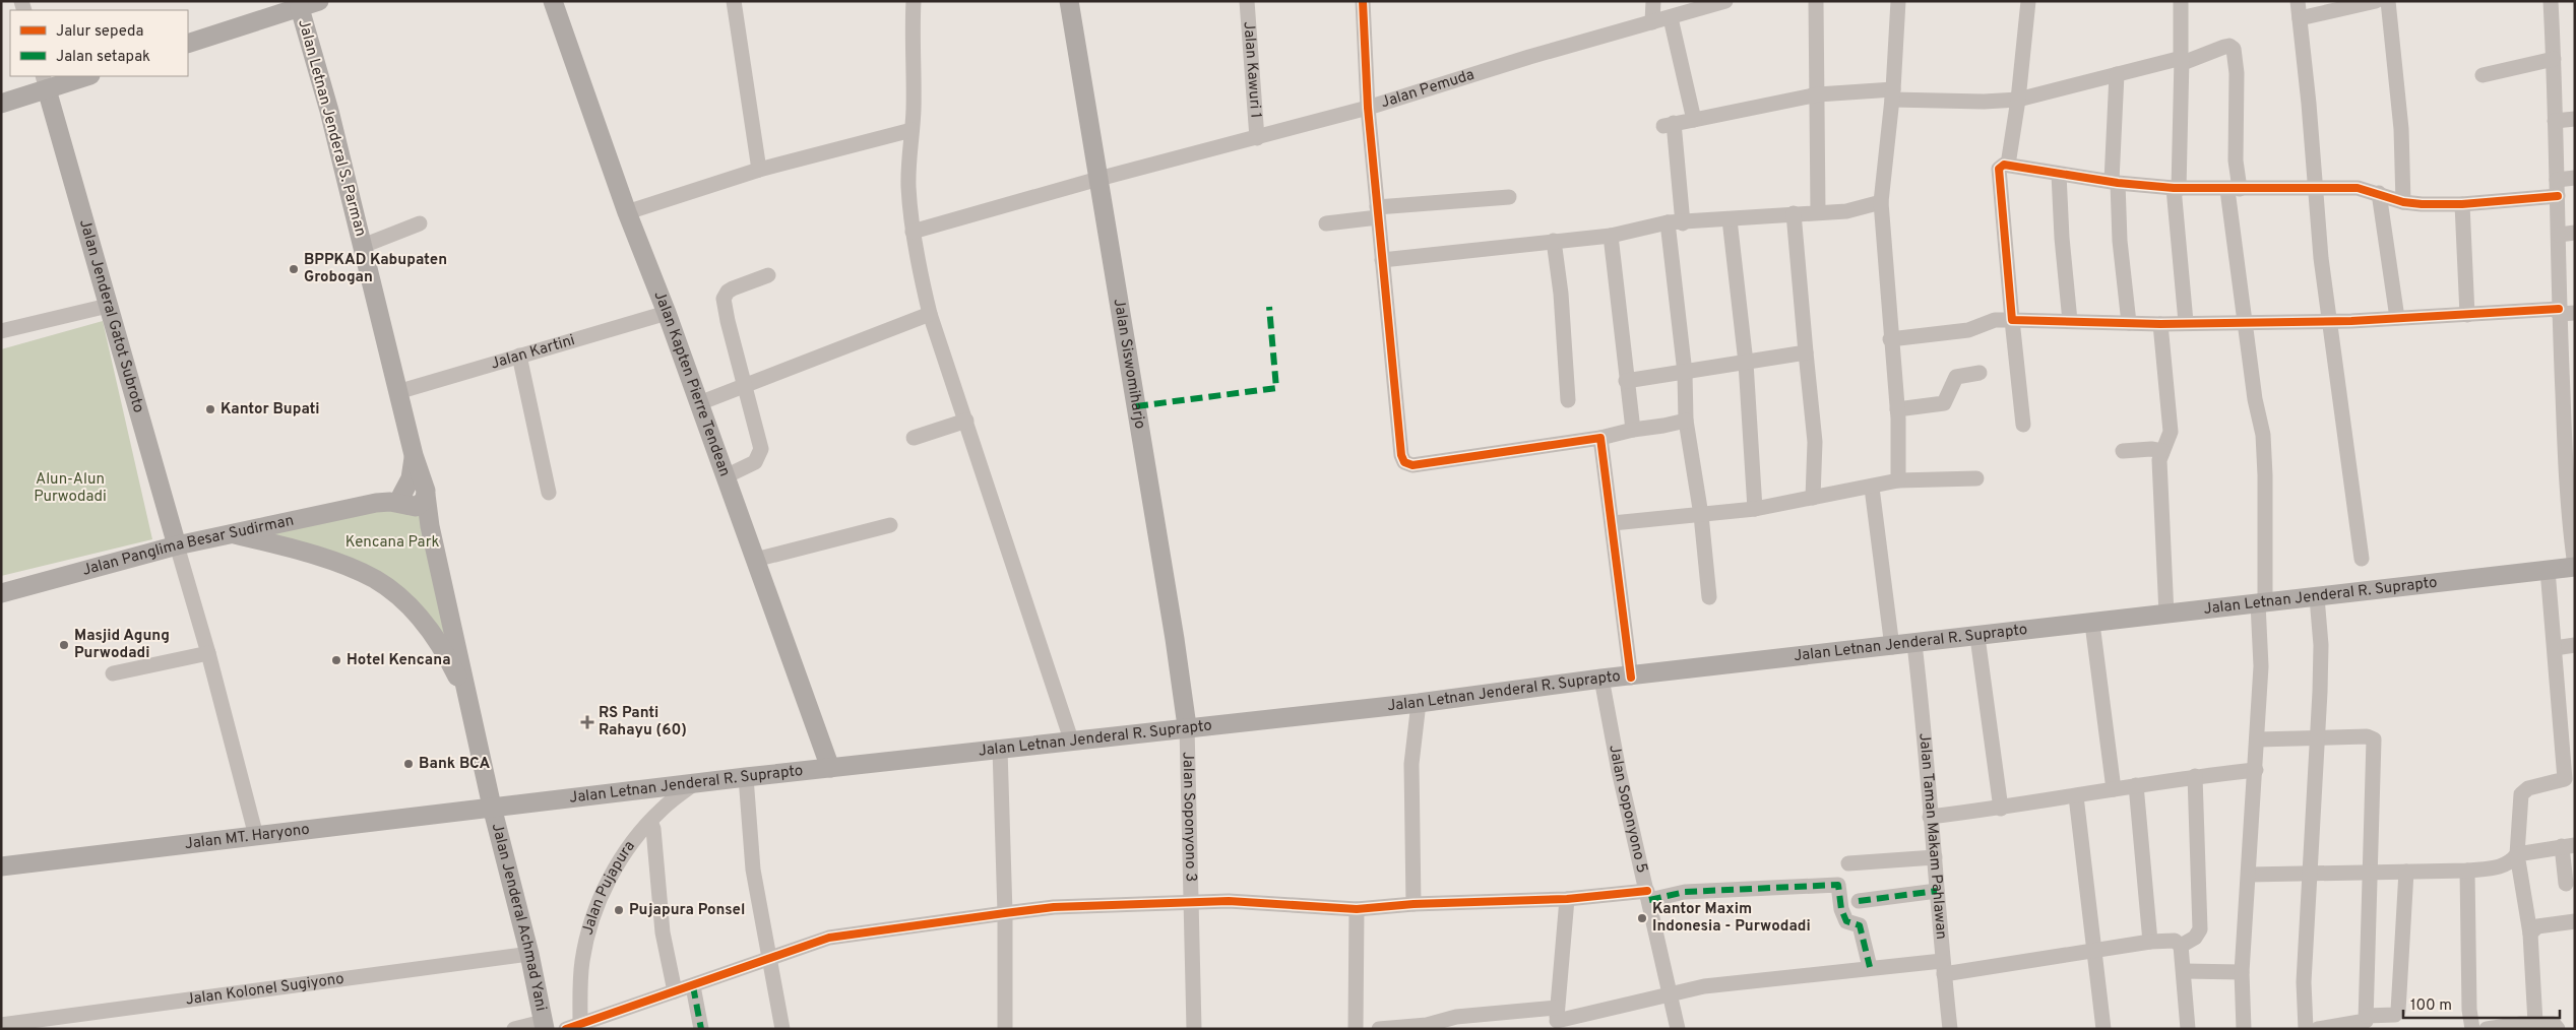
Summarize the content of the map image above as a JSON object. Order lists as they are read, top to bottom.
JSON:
{
  "streets": {
    "main road": [
      "Jalan Letnan Jenderal S. Parman",
      "Jalan Jenderal Gatot Subroto",
      "Jalan Siswomiharjo",
      "Jalan Kapten Pierre Tendean",
      "Jalan Panglima Besar Sudirman",
      "Jalan Letnan Jenderal R. Suprapto",
      "Jalan MT. Haryono",
      "Jalan Jenderal Achmad Yani"
    ],
    "street": [
      "Jalan Kawuri 1",
      "Jalan Pemuda",
      "Jalan Kartini",
      "Jalan Soponyono 5",
      "Jalan Soponyono 3",
      "Jalan Taman Makam Pahlawan",
      "Jalan Pujapura",
      "Jalan Kolonel Sugiyono"
    ]
  },
  "crossings": [
    ["Jalan Kawuri 1", "Jalan Pemuda"],
    ["Jalan Pemuda", "Jalan Siswomiharjo"],
    ["Jalan Letnan Jenderal S. Parman", "Jalan Kartini"],
    ["Jalan Letnan Jenderal S. Parman", "Jalan Panglima Besar Sudirman"],
    ["Jalan Jenderal Gatot Subroto", "Jalan Panglima Besar Sudirman"],
    ["Jalan Kartini", "Jalan Kapten Pierre Tendean"],
    ["Jalan Siswomiharjo", "Jalan Letnan Jenderal R. Suprapto"],
    ["Jalan Siswomiharjo", "Jalan Soponyono 3"],
    ["Jalan Kapten Pierre Tendean", "Jalan Letnan Jenderal R. Suprapto"],
    ["Jalan Letnan Jenderal R. Suprapto", "Jalan Soponyono 5"],
    ["Jalan Letnan Jenderal R. Suprapto", "Jalan Soponyono 3"],
    ["Jalan Letnan Jenderal R. Suprapto", "Jalan Taman Makam Pahlawan"],
    ["Jalan Letnan Jenderal R. Suprapto", "Jalan MT. Haryono"],
    ["Jalan Letnan Jenderal R. Suprapto", "Jalan Pujapura"],
    ["Jalan Letnan Jenderal R. Suprapto", "Jalan Jenderal Achmad Yani"],
    ["Jalan MT. Haryono", "Jalan Jenderal Achmad Yani"],
    ["Jalan Jenderal Achmad Yani", "Jalan Kolonel Sugiyono"]
  ],
  "parks": ["Alun-Alun Purwodadi", "Kencana Park"],
  "places": {
    "other": [
      "BPPKAD Kabupaten Grobogan",
      "Kantor Bupati",
      "Masjid Agung Purwodadi",
      "Hotel Kencana",
      "Bank BCA",
      "Pujapura Ponsel",
      "Kantor Maxim Indonesia - Purwodadi"
    ],
    "health": ["RS Panti Rahayu (60)"]
  },
  "legend": ["Jalur sepeda", "Jalan setapak"],
  "scale_bar": "100 m"
}
